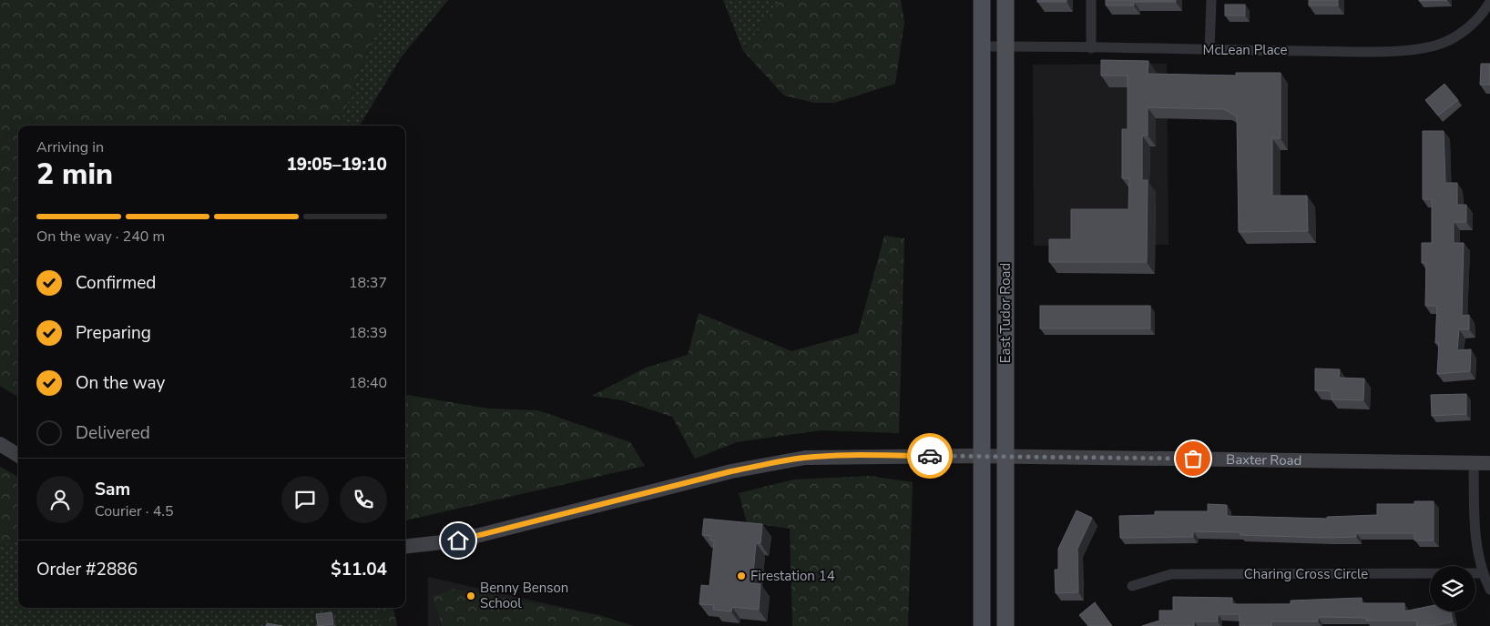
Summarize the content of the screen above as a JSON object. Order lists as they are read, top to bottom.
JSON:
{
  "streets": {
    "main road": ["East Tudor Road"],
    "street": ["McLean Place", "Baxter Road", "Charing Cross Circle"]
  },
  "crossings": [
    ["McLean Place", "East Tudor Road"],
    ["East Tudor Road", "Baxter Road"]
  ],
  "places": ["Firestation 14", "Benny Benson School"],
  "page": {
    "heading": ["2 min", "Arriving in", "19:05–19:10"],
    "panel": [
      "Sam",
      "Courier · 4.5",
      "Order #2886",
      "$11.04"
    ],
    "bar": "On the way · 240 m",
    "list": [
      ["Confirmed", "18:37"],
      ["Preparing", "18:39"],
      ["On the way", "18:40"],
      "Delivered"
    ]
  }
}
